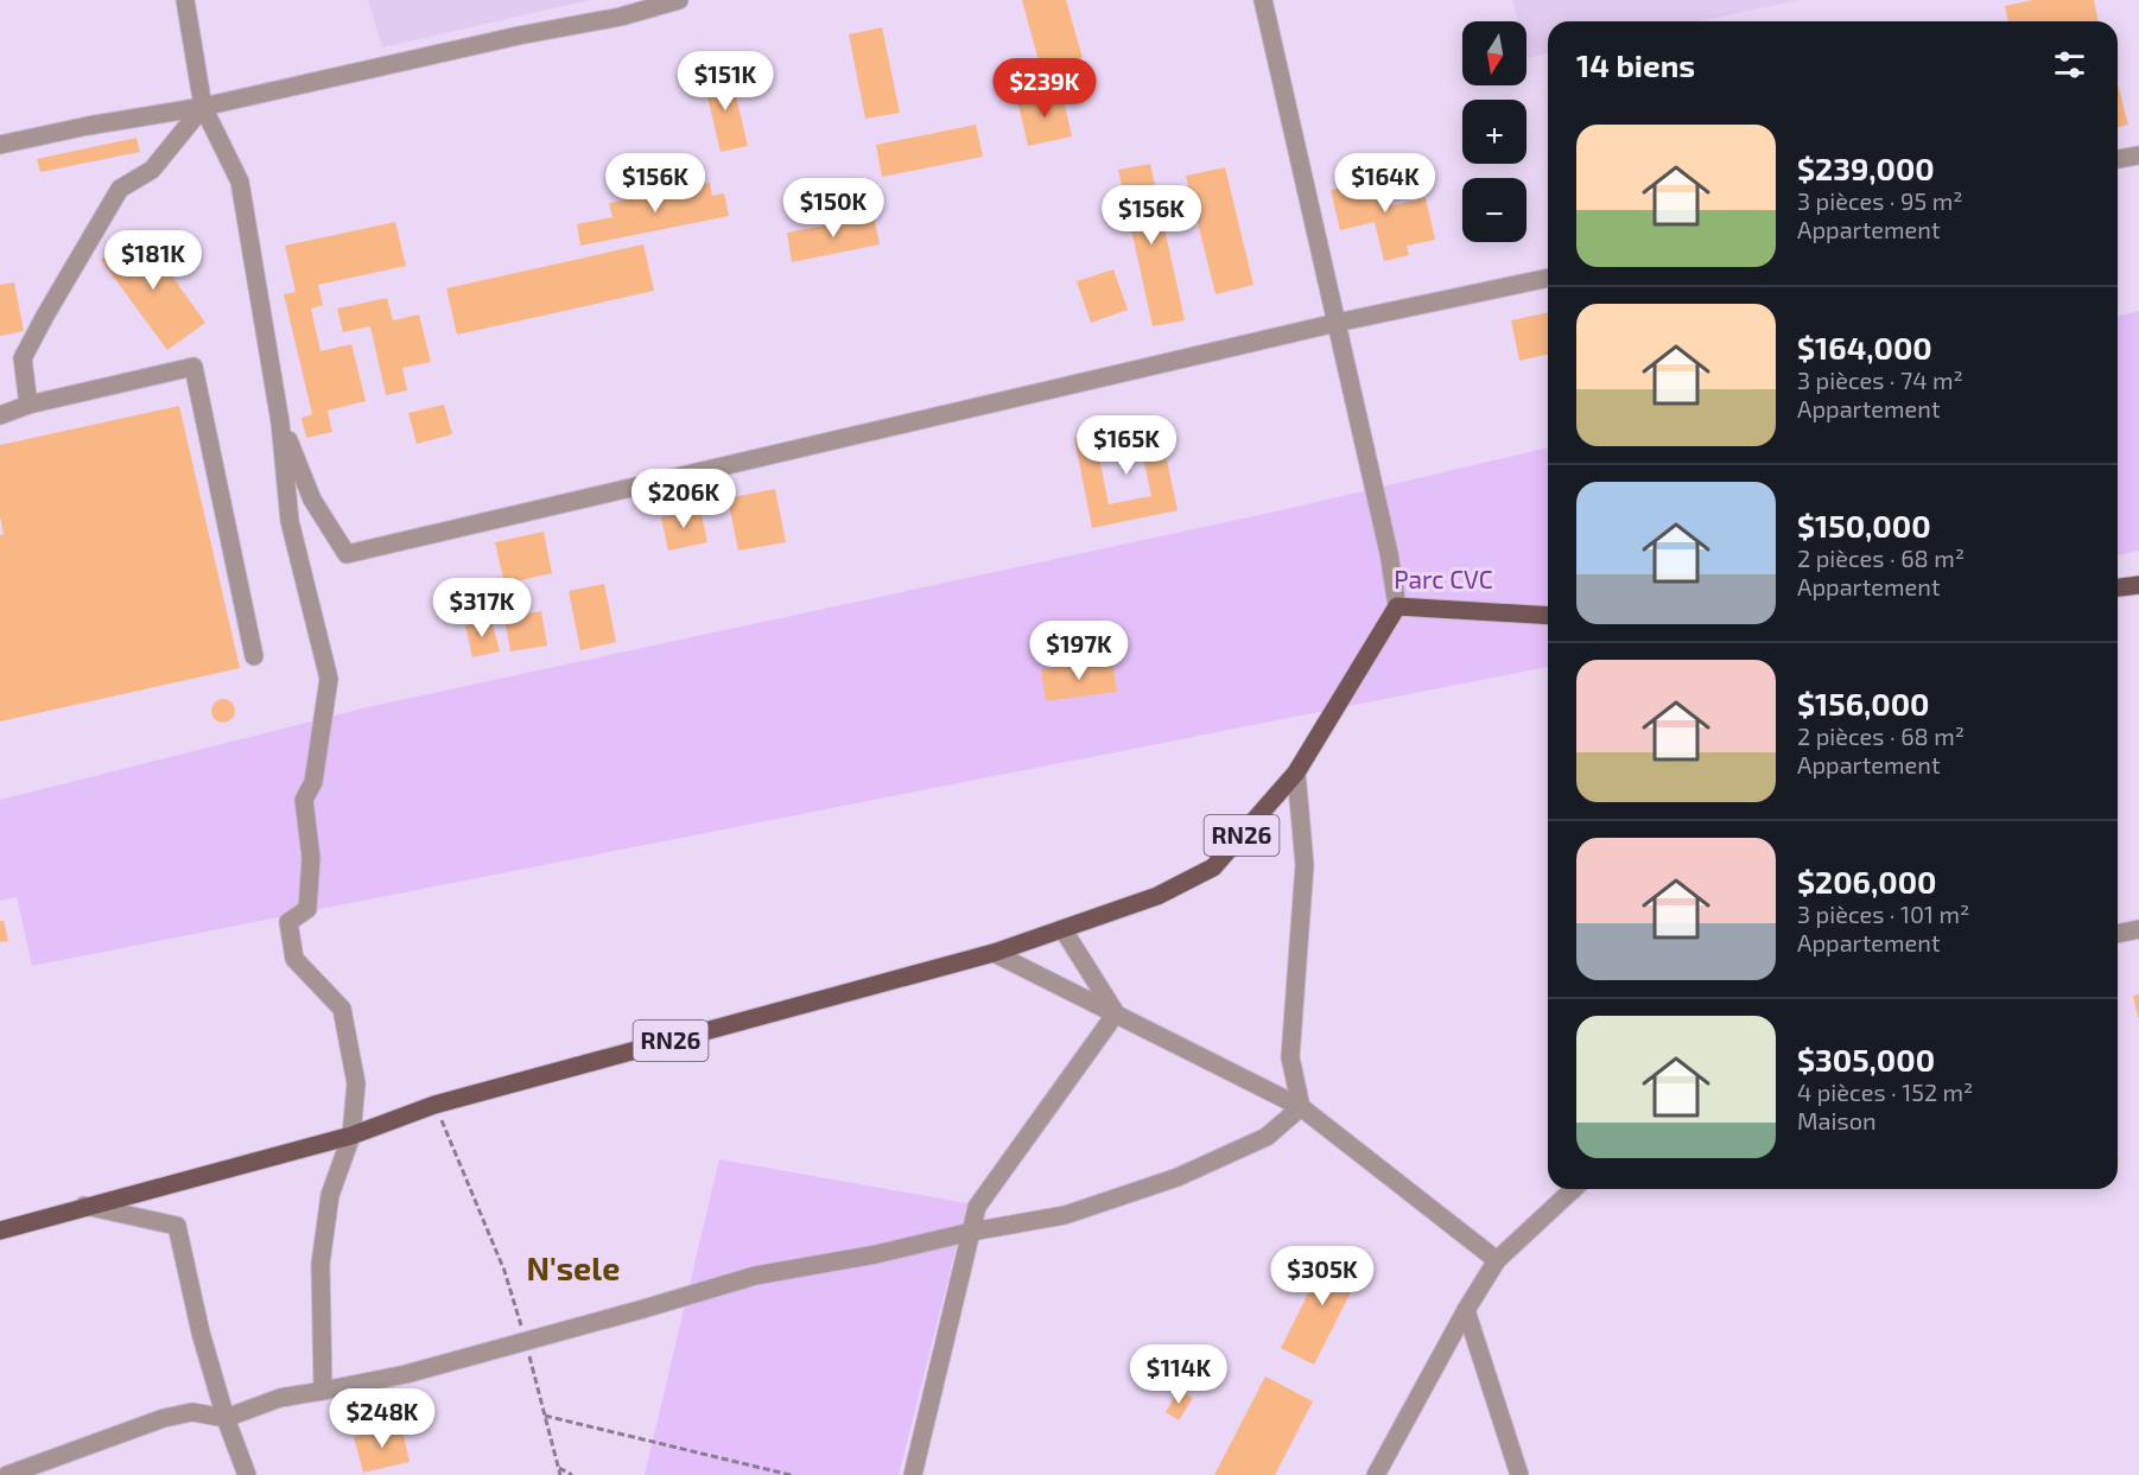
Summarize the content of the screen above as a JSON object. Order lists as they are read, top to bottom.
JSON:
{
  "streets": {
    "main road": ["RN26"]
  },
  "districts": ["N'sele"],
  "parks": ["Parc CVC"],
  "north": "bottom",
  "page": {
    "map_buttons": ["+", "−"],
    "heading": "14 biens",
    "price": [
      "$151K",
      "$239K",
      "$156K",
      "$164K",
      "$150K",
      "$156K",
      "$181K",
      "$165K",
      "$206K",
      "$317K",
      "$197K",
      "$305K",
      "$114K",
      "$248K"
    ],
    "list": [
      {
        "name": "$239,000",
        "note": "3 pièces · 95 m² · Appartement"
      },
      {
        "name": "$164,000",
        "note": "3 pièces · 74 m² · Appartement"
      },
      {
        "name": "$150,000",
        "note": "2 pièces · 68 m² · Appartement"
      },
      {
        "name": "$156,000",
        "note": "2 pièces · 68 m² · Appartement"
      },
      {
        "name": "$206,000",
        "note": "3 pièces · 101 m² · Appartement"
      },
      {
        "name": "$305,000",
        "note": "4 pièces · 152 m² · Maison"
      }
    ]
  }
}
